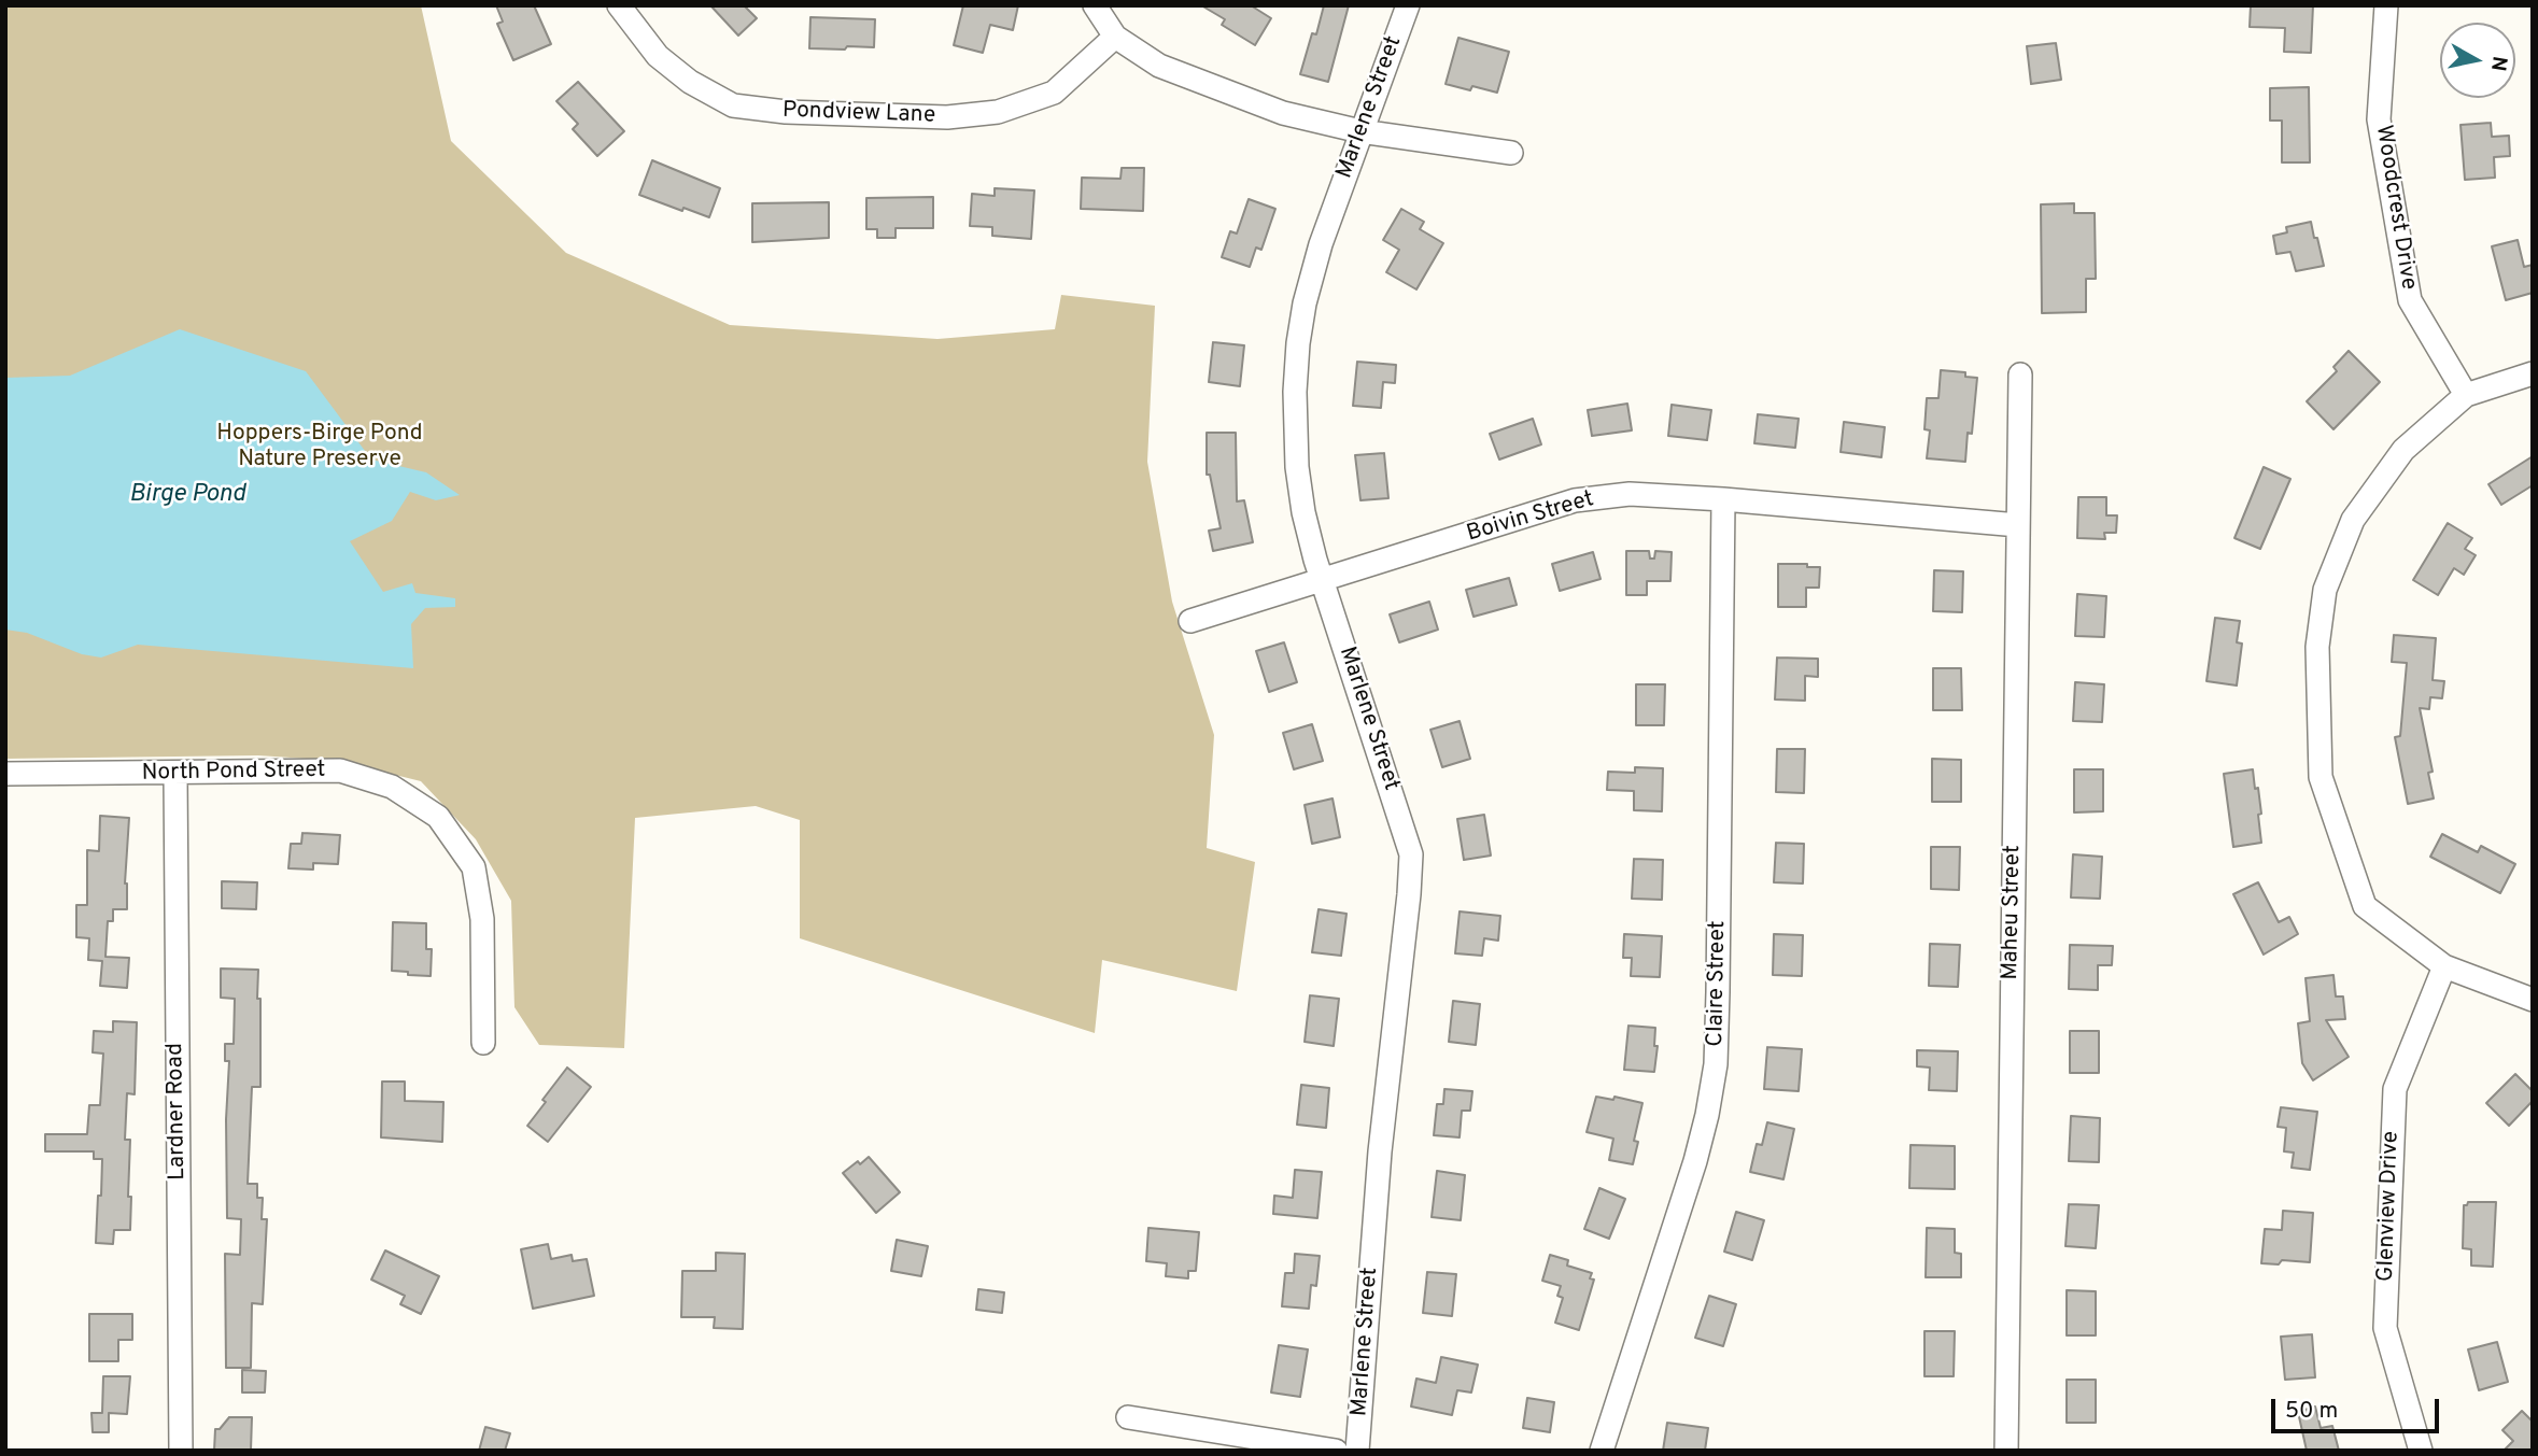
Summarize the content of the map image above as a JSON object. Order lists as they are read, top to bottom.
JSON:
{
  "streets": {
    "street": [
      "Marlene Street",
      "Pondview Lane",
      "Woodcrest Drive",
      "Boivin Street",
      "North Pond Street",
      "Maheu Street",
      "Claire Street",
      "Lardner Road",
      "Glenview Drive"
    ]
  },
  "crossings": [
    ["Marlene Street", "Boivin Street"],
    ["Boivin Street", "Maheu Street"],
    ["Boivin Street", "Claire Street"],
    ["North Pond Street", "Lardner Road"]
  ],
  "water": ["Birge Pond"],
  "parks": ["Hoppers-Birge Pond Nature Preserve"],
  "scale_bar": "50 m",
  "north": "right"
}
